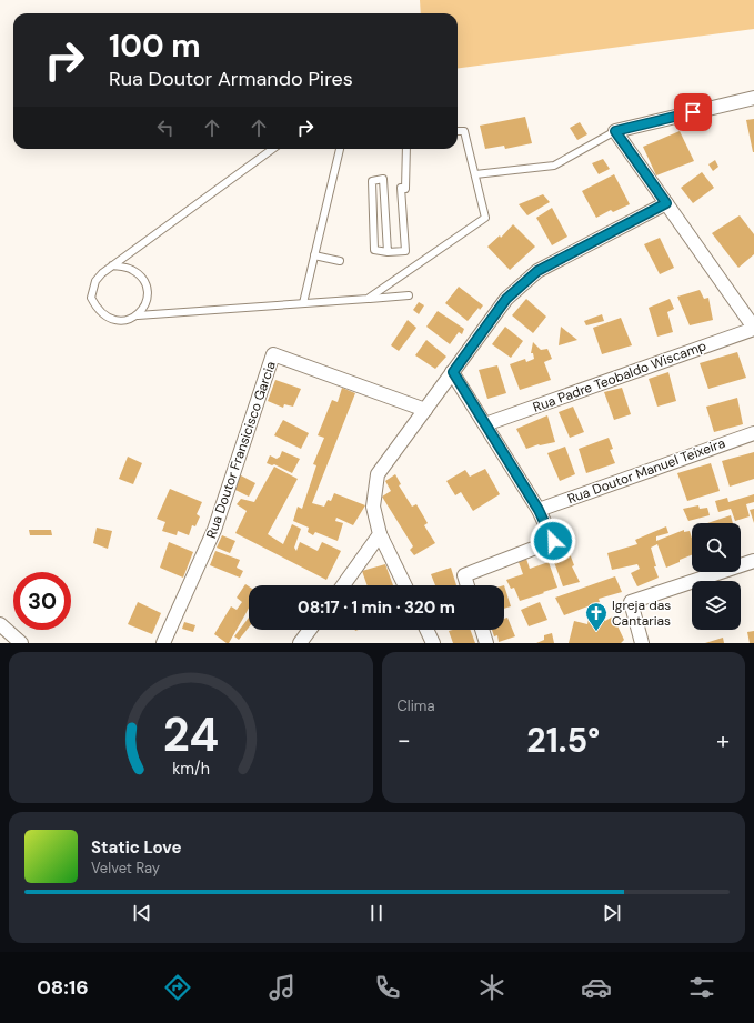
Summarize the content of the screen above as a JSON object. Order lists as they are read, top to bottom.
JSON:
{
  "streets": {
    "street": ["Rua Padre Teobaldo Wiscamp", "Rua Doutor Fransicisco Garcia", "Rua Doutor Manuel Teixeira"]
  },
  "places": {
    "church": ["Igreja das Cantarias"]
  },
  "page": {
    "turn": ["100 m", "Rua Doutor Armando Pires"],
    "limit": "30",
    "trip": "08:17 · 1 min · 320 m",
    "tile": "Clima",
    "heat": ["−", "21.5°", "+"],
    "song": ["Static Love", "Velvet Ray"],
    "tabs": "08:16",
    "gauge": ["24", "km/h"]
  }
}
